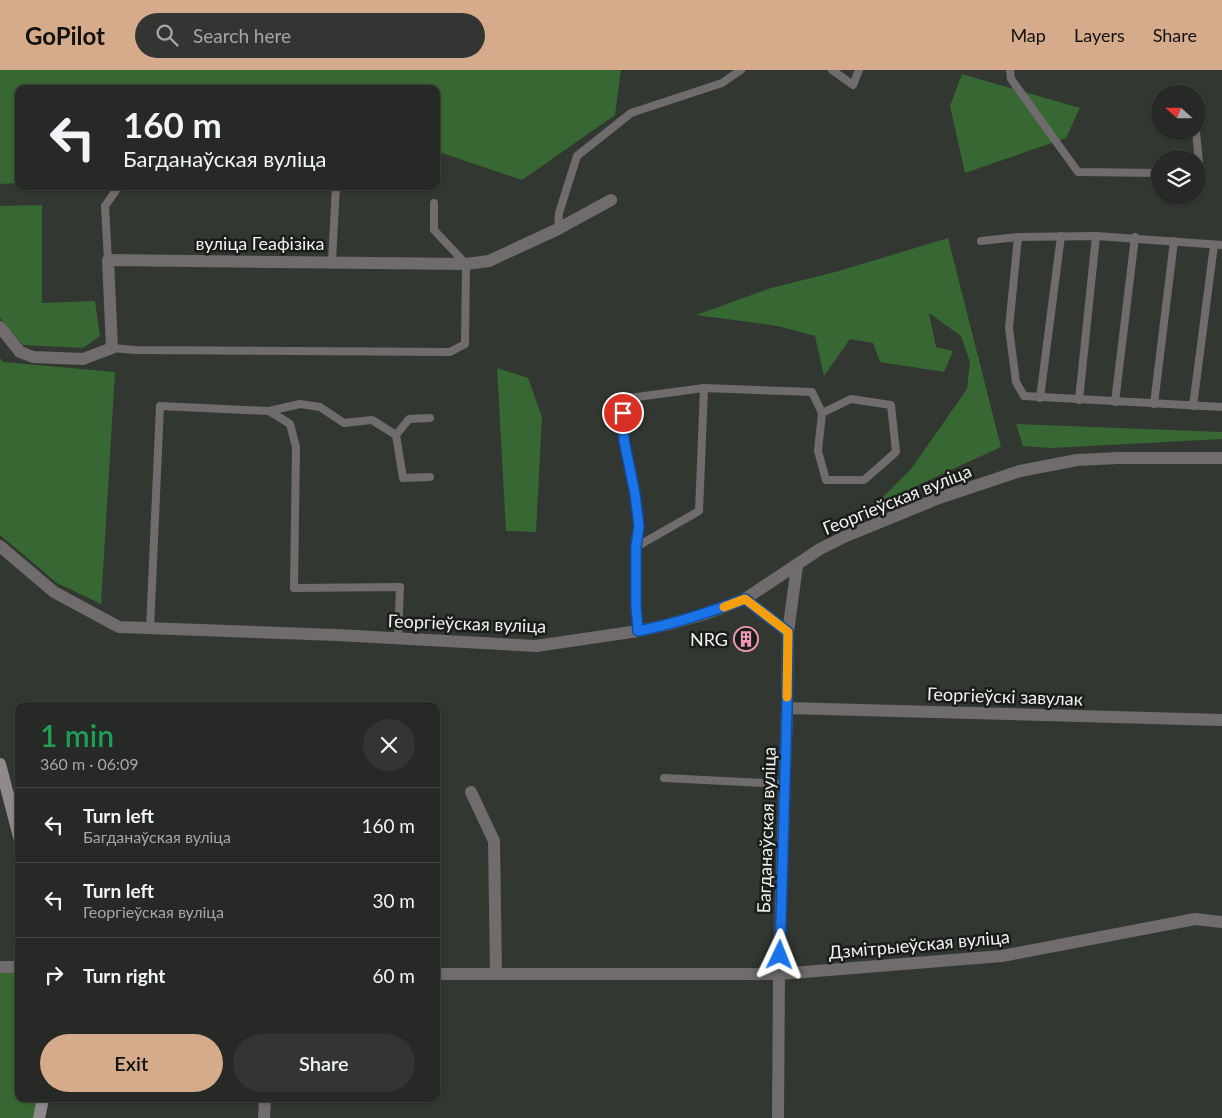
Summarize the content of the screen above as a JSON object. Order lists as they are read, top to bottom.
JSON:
{
  "streets": {
    "street": [
      "вуліца Геафізіка",
      "Георгіеўская вуліца",
      "Георгіеўскі завулак",
      "Багданаўская вуліца",
      "Дзмітрыеўская вуліца"
    ]
  },
  "crossings": [
    ["Георгіеўская вуліца", "Багданаўская вуліца"],
    ["Георгіеўскі завулак", "Багданаўская вуліца"],
    ["Багданаўская вуліца", "Дзмітрыеўская вуліца"]
  ],
  "places": {
    "building": ["NRG"]
  },
  "north": "left",
  "page": {
    "header": "GoPilot",
    "search": "Search here",
    "nav": ["Map", "Layers", "Share"],
    "turn": ["160 m", "Багданаўская вуліца"],
    "heading": ["1 min", "360 m · 06:09"],
    "list": [
      {
        "name": "Turn left",
        "note": "Багданаўская вуліца",
        "value": "160 m"
      },
      {
        "name": "Turn left",
        "note": "Георгіеўская вуліца",
        "value": "30 m"
      },
      {
        "name": "Turn right",
        "value": "60 m"
      }
    ],
    "buttons": ["Exit", "Share"]
  }
}
